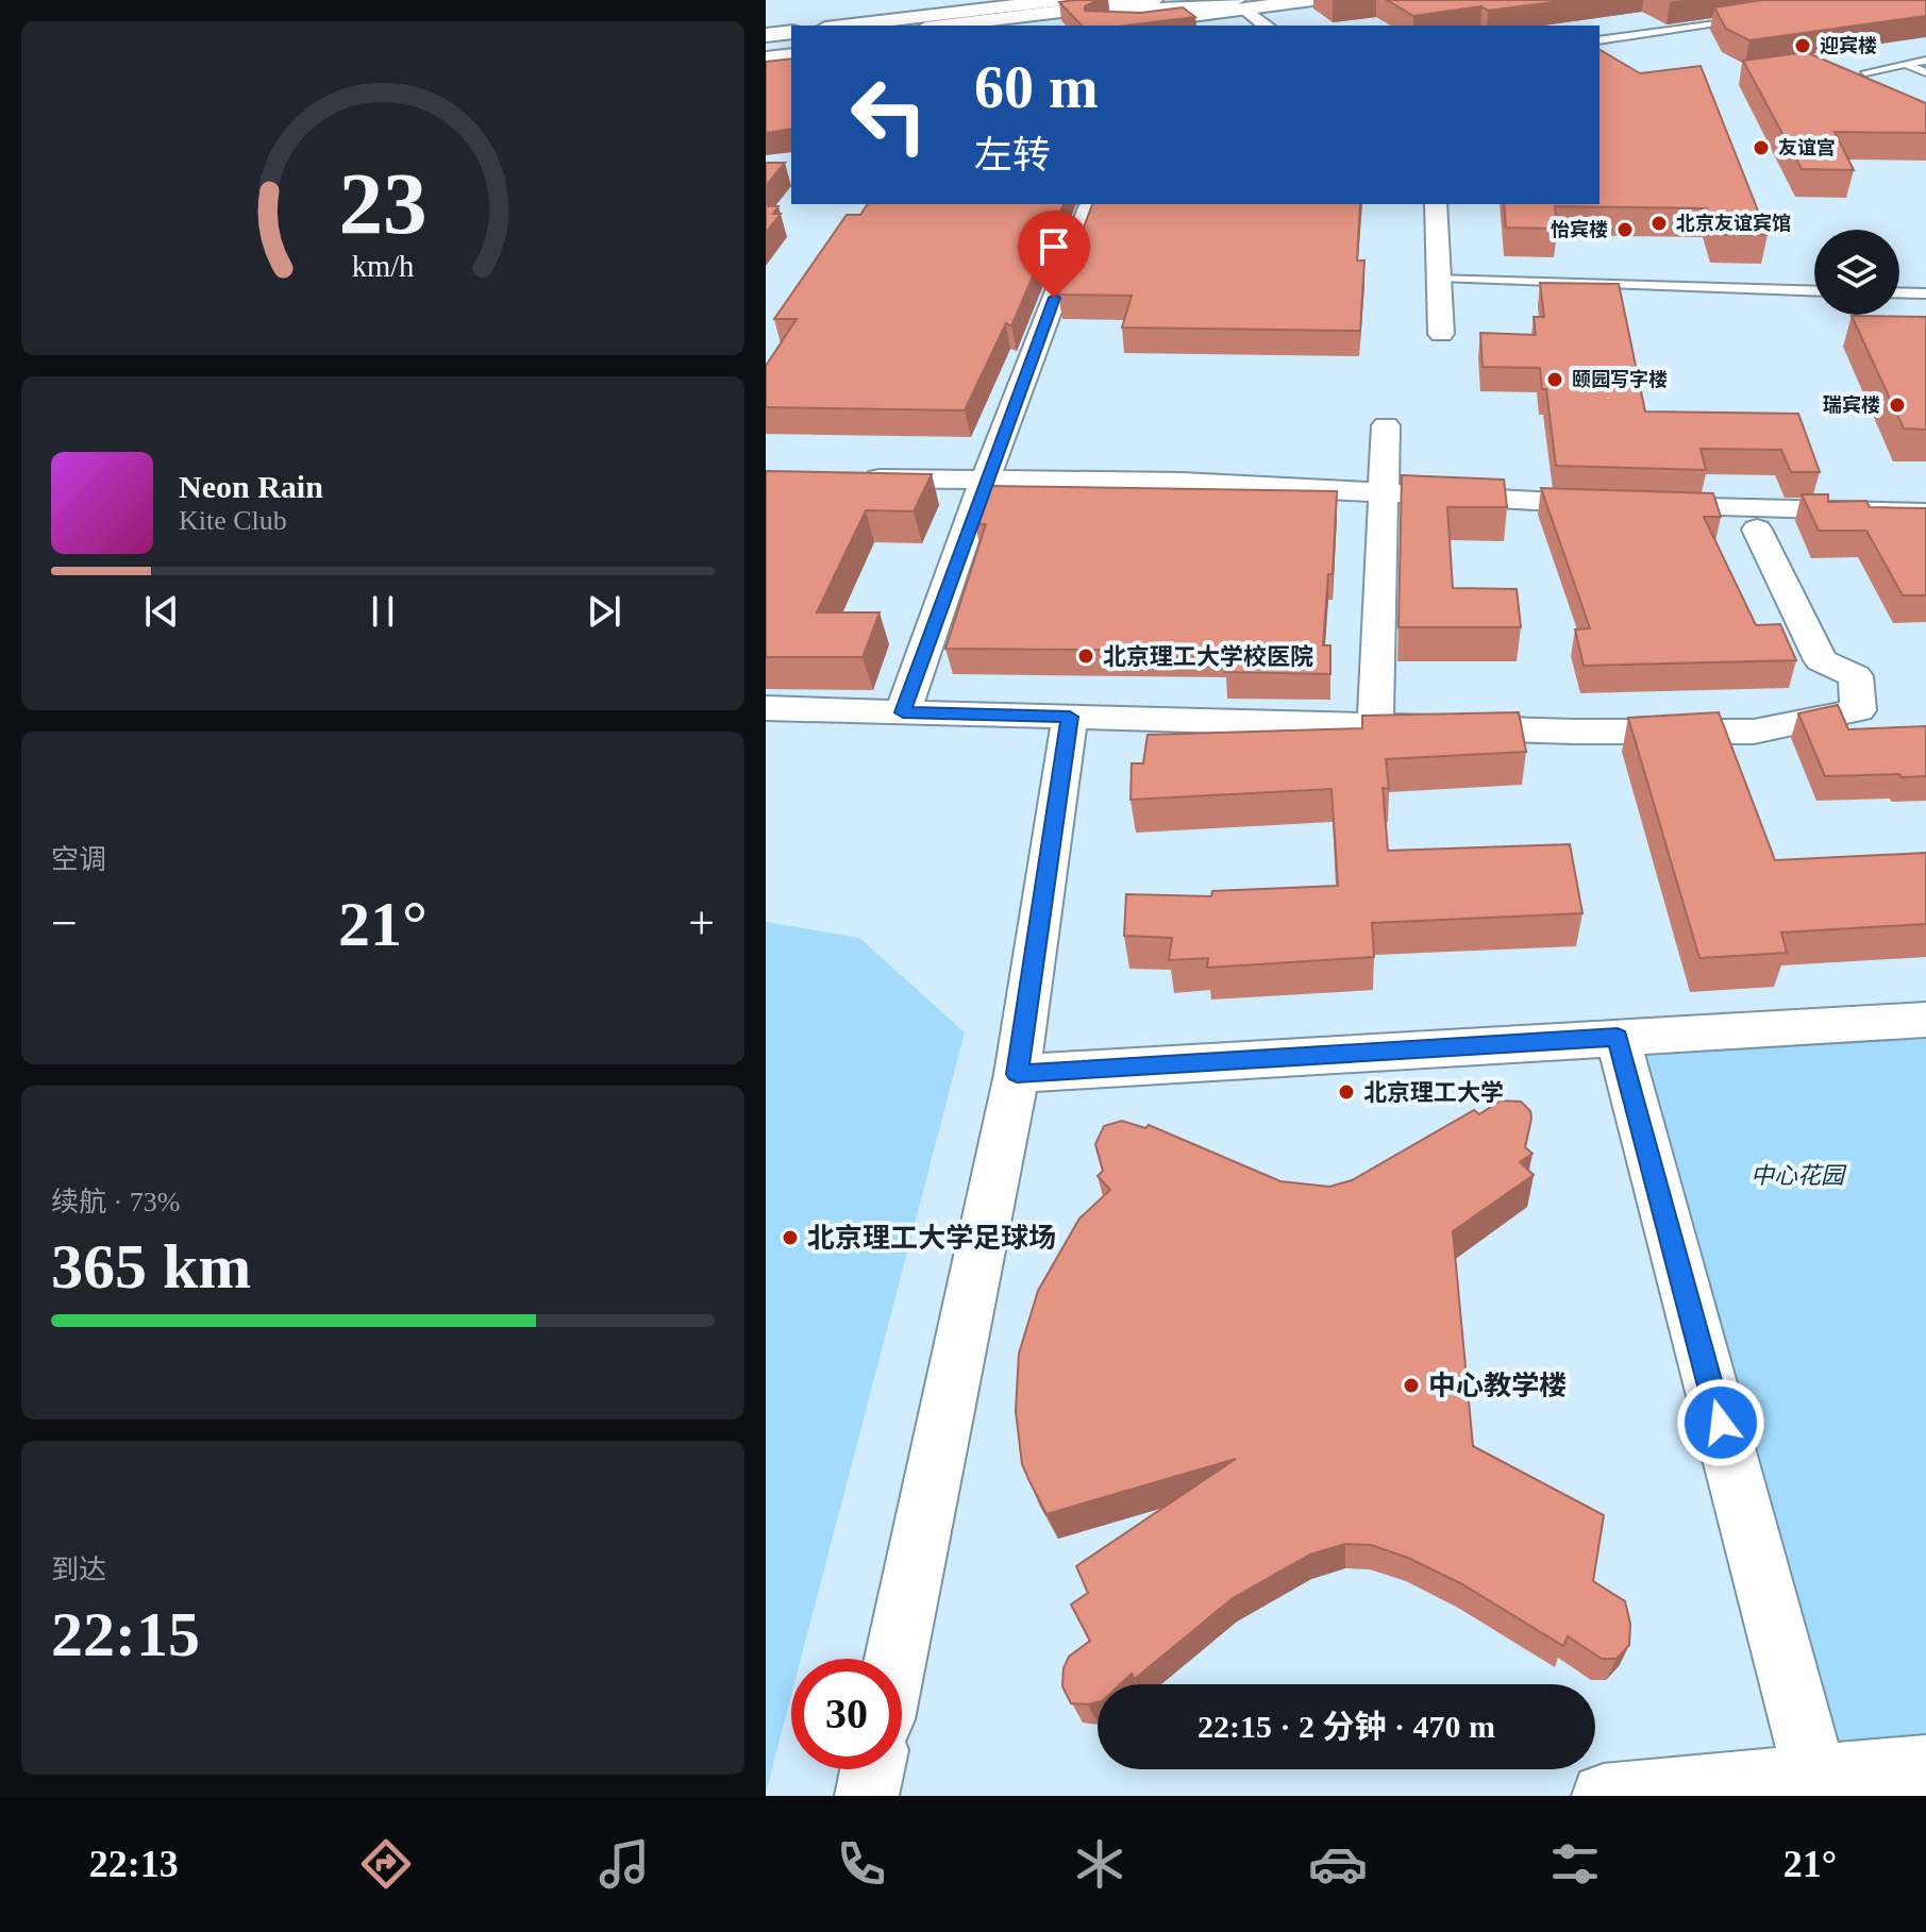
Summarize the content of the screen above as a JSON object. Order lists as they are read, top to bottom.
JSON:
{
  "parks": ["中心花园"],
  "places": [
    "迎宾楼",
    "友谊宫",
    "北京友谊宾馆",
    "怡宾楼",
    "颐园写字楼",
    "瑞宾楼",
    "北京理工大学校医院",
    "北京理工大学",
    "北京理工大学足球场",
    "中心教学楼"
  ],
  "page": {
    "turn": ["60 m", "左转"],
    "song": ["Neon Rain", "Kite Club"],
    "tile": [
      "空调",
      ["续航 · 73%", "365 km"],
      ["到达", "22:15"]
    ],
    "heat": ["−", "21°", "+"],
    "limit": "30",
    "trip": "22:15 · 2 分钟 · 470 m",
    "tabs": ["22:13", "21°"],
    "gauge": ["23", "km/h"]
  }
}
